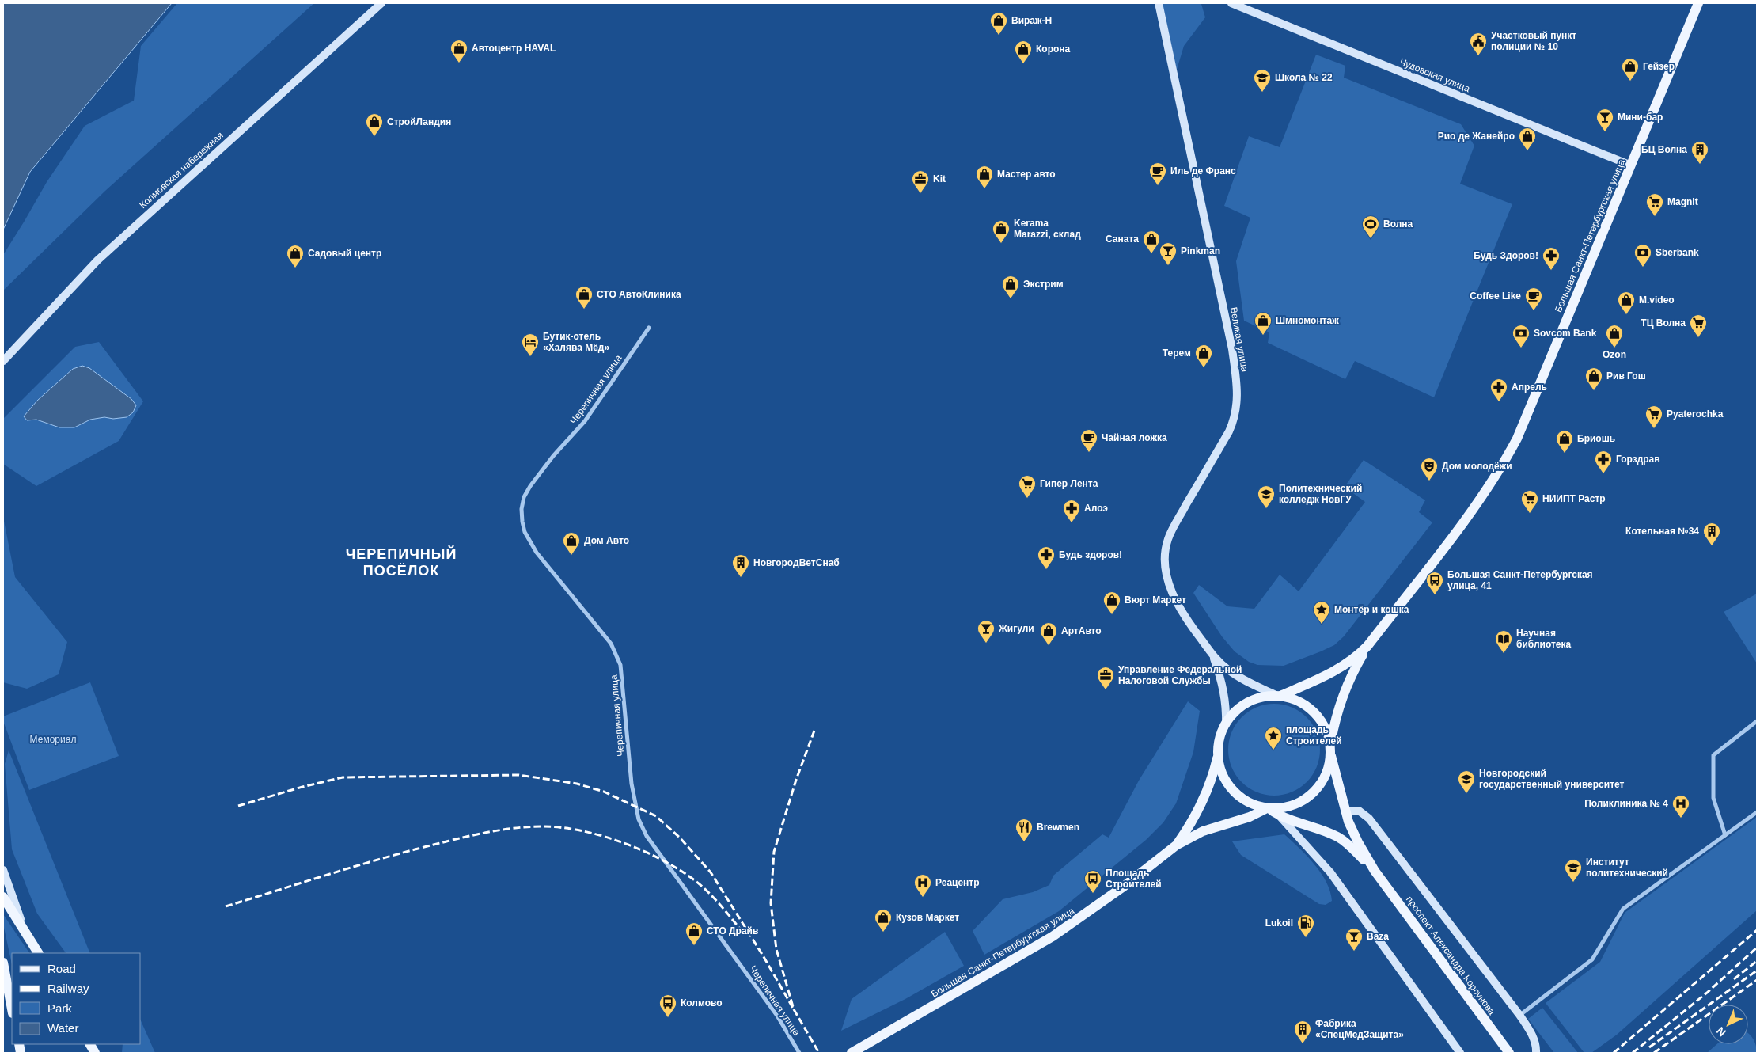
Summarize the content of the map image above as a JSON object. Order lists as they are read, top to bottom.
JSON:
{
  "streets": {
    "main road": [
      "Чудовская улица",
      "Колмовская набережная",
      "Большая Санкт-Петербургская улица",
      "Великая улица",
      "проспект Александра Корсунова"
    ],
    "street": ["Черепичная улица"]
  },
  "crossings": [
    ["Чудовская улица", "Большая Санкт-Петербургская улица"],
    ["Большая Санкт-Петербургская улица", "проспект Александра Корсунова"]
  ],
  "districts": ["ЧЕРЕПИЧНЫЙ ПОСЁЛОК"],
  "parks": ["Мемориал"],
  "places": {
    "shop": [
      "Вираж-Н",
      "Автоцентр HAVAL",
      "Корона",
      "Гейзер",
      "СтройЛандия",
      "Рио де Жанейро",
      "Мастер авто",
      "Kerama Marazzi, склад",
      "Саната",
      "Садовый центр",
      "Экстрим",
      "СТО АвтоКлиника",
      "M.video",
      "Шмномонтаж",
      "Ozon",
      "Терем",
      "Рив Гош",
      "Бриошь",
      "Дом Авто",
      "Вюрт Маркет",
      "АртАвто",
      "Кузов Маркет",
      "СТО Драйв"
    ],
    "public building": ["Участковый пункт полиции № 10"],
    "school or university": [
      "Школа № 22",
      "Политехнический колледж НовГУ",
      "Новгородский государственный университет",
      "Институт политехнический"
    ],
    "bar": [
      "Мини-бар",
      "Pinkman",
      "Жигули",
      "Baza"
    ],
    "building": [
      "БЦ Волна",
      "Котельная №34",
      "НовгородВетСнаб",
      "Фабрика «СпецМедЗащита»"
    ],
    "cafe": ["Иль де Франс", "Coffee Like", "Чайная ложка"],
    "office": ["Kit", "Управление Федеральной Налоговой Службы"],
    "supermarket": [
      "Magnit",
      "ТЦ Волна",
      "Pyaterochka",
      "Гипер Лента",
      "НИИПТ Растр"
    ],
    "sports": ["Волна"],
    "bank": ["Sberbank", "Sovcom Bank"],
    "pharmacy": [
      "Будь Здоров!",
      "Апрель",
      "Горздрав",
      "Алоэ",
      "Будь здоров!"
    ],
    "hotel": ["Бутик-отель «Халява Мёд»"],
    "theatre": ["Дом молодёжи"],
    "bus stop": ["Большая Санкт-Петербургская улица, 41", "Площадь Строителей", "Колмово"],
    "place": ["Монтёр и кошка", "площадь Строителей"],
    "library": ["Научная библиотека"],
    "hospital": ["Поликлиника № 4", "Реацентр"],
    "restaurant": ["Brewmen"],
    "fuel station": ["Lukoil"]
  },
  "legend": [
    "Road",
    "Railway",
    "Park",
    "Water"
  ],
  "north": "bottom left"
}
